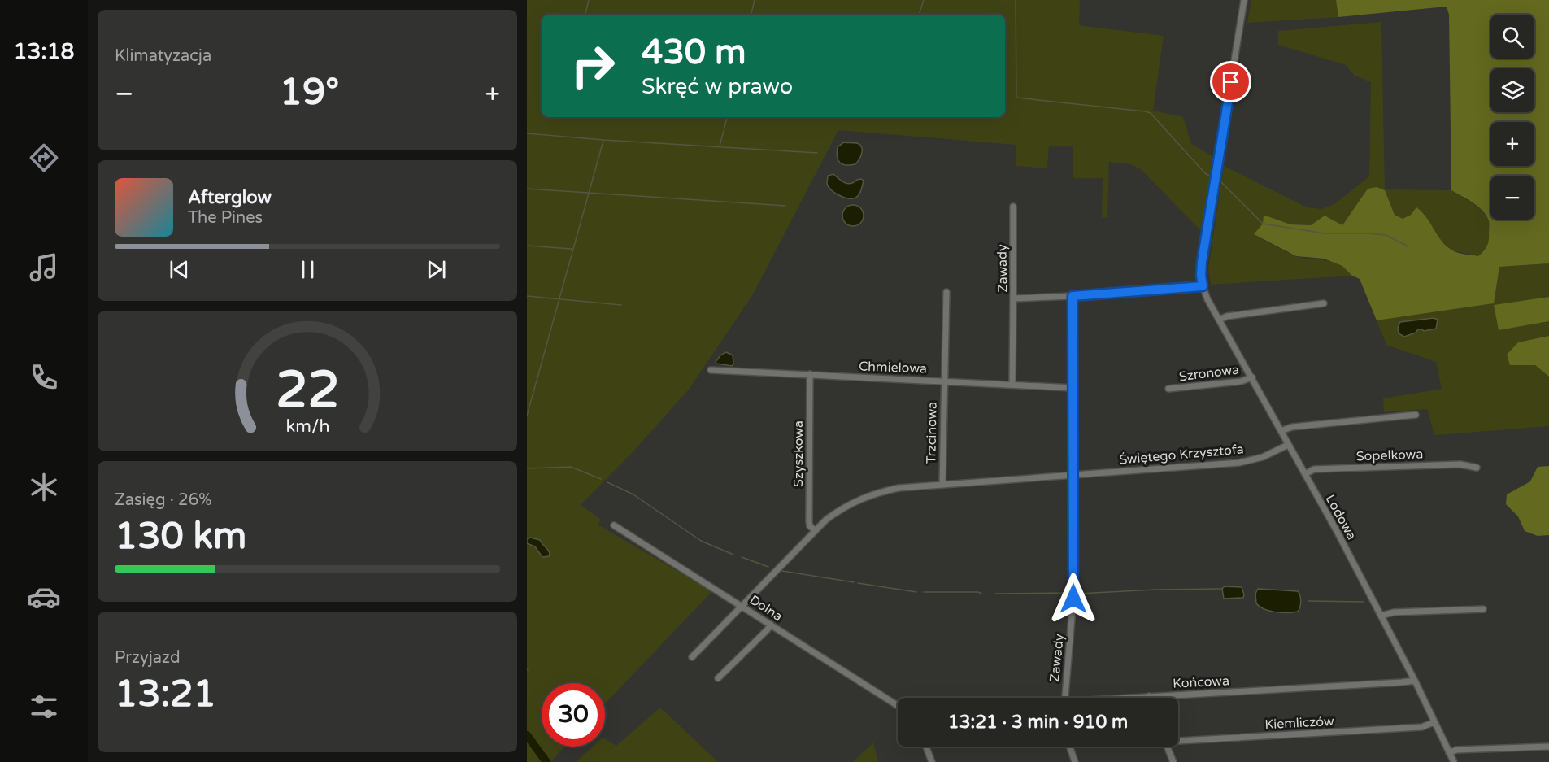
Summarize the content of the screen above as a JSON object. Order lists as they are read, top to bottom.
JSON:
{
  "streets": {
    "street": [
      "Zawady",
      "Chmielowa",
      "Szronowa",
      "Trzcinowa",
      "Szyszkowa",
      "Świętego Krzysztofa",
      "Sopelkowa",
      "Lodowa",
      "Dolna",
      "Końcowa",
      "Kiemliczów"
    ]
  },
  "crossings": [
    ["Zawady", "Chmielowa"],
    ["Zawady", "Świętego Krzysztofa"],
    ["Chmielowa", "Trzcinowa"],
    ["Chmielowa", "Szyszkowa"],
    ["Szronowa", "Lodowa"],
    ["Trzcinowa", "Świętego Krzysztofa"],
    ["Szyszkowa", "Świętego Krzysztofa"],
    ["Świętego Krzysztofa", "Lodowa"],
    ["Świętego Krzysztofa", "Dolna"],
    ["Sopelkowa", "Lodowa"],
    ["Lodowa", "Końcowa"],
    ["Lodowa", "Kiemliczów"]
  ],
  "page": {
    "tabs": "13:18",
    "tile": [
      "Klimatyzacja",
      ["Zasięg · 26%", "130 km"],
      ["Przyjazd", "13:21"]
    ],
    "map_buttons": ["+", "−"],
    "turn": ["430 m", "Skręć w prawo"],
    "heat": ["−", "19°", "+"],
    "song": ["Afterglow", "The Pines"],
    "limit": "30",
    "trip": "13:21 · 3 min · 910 m",
    "gauge": ["22", "km/h"]
  }
}
